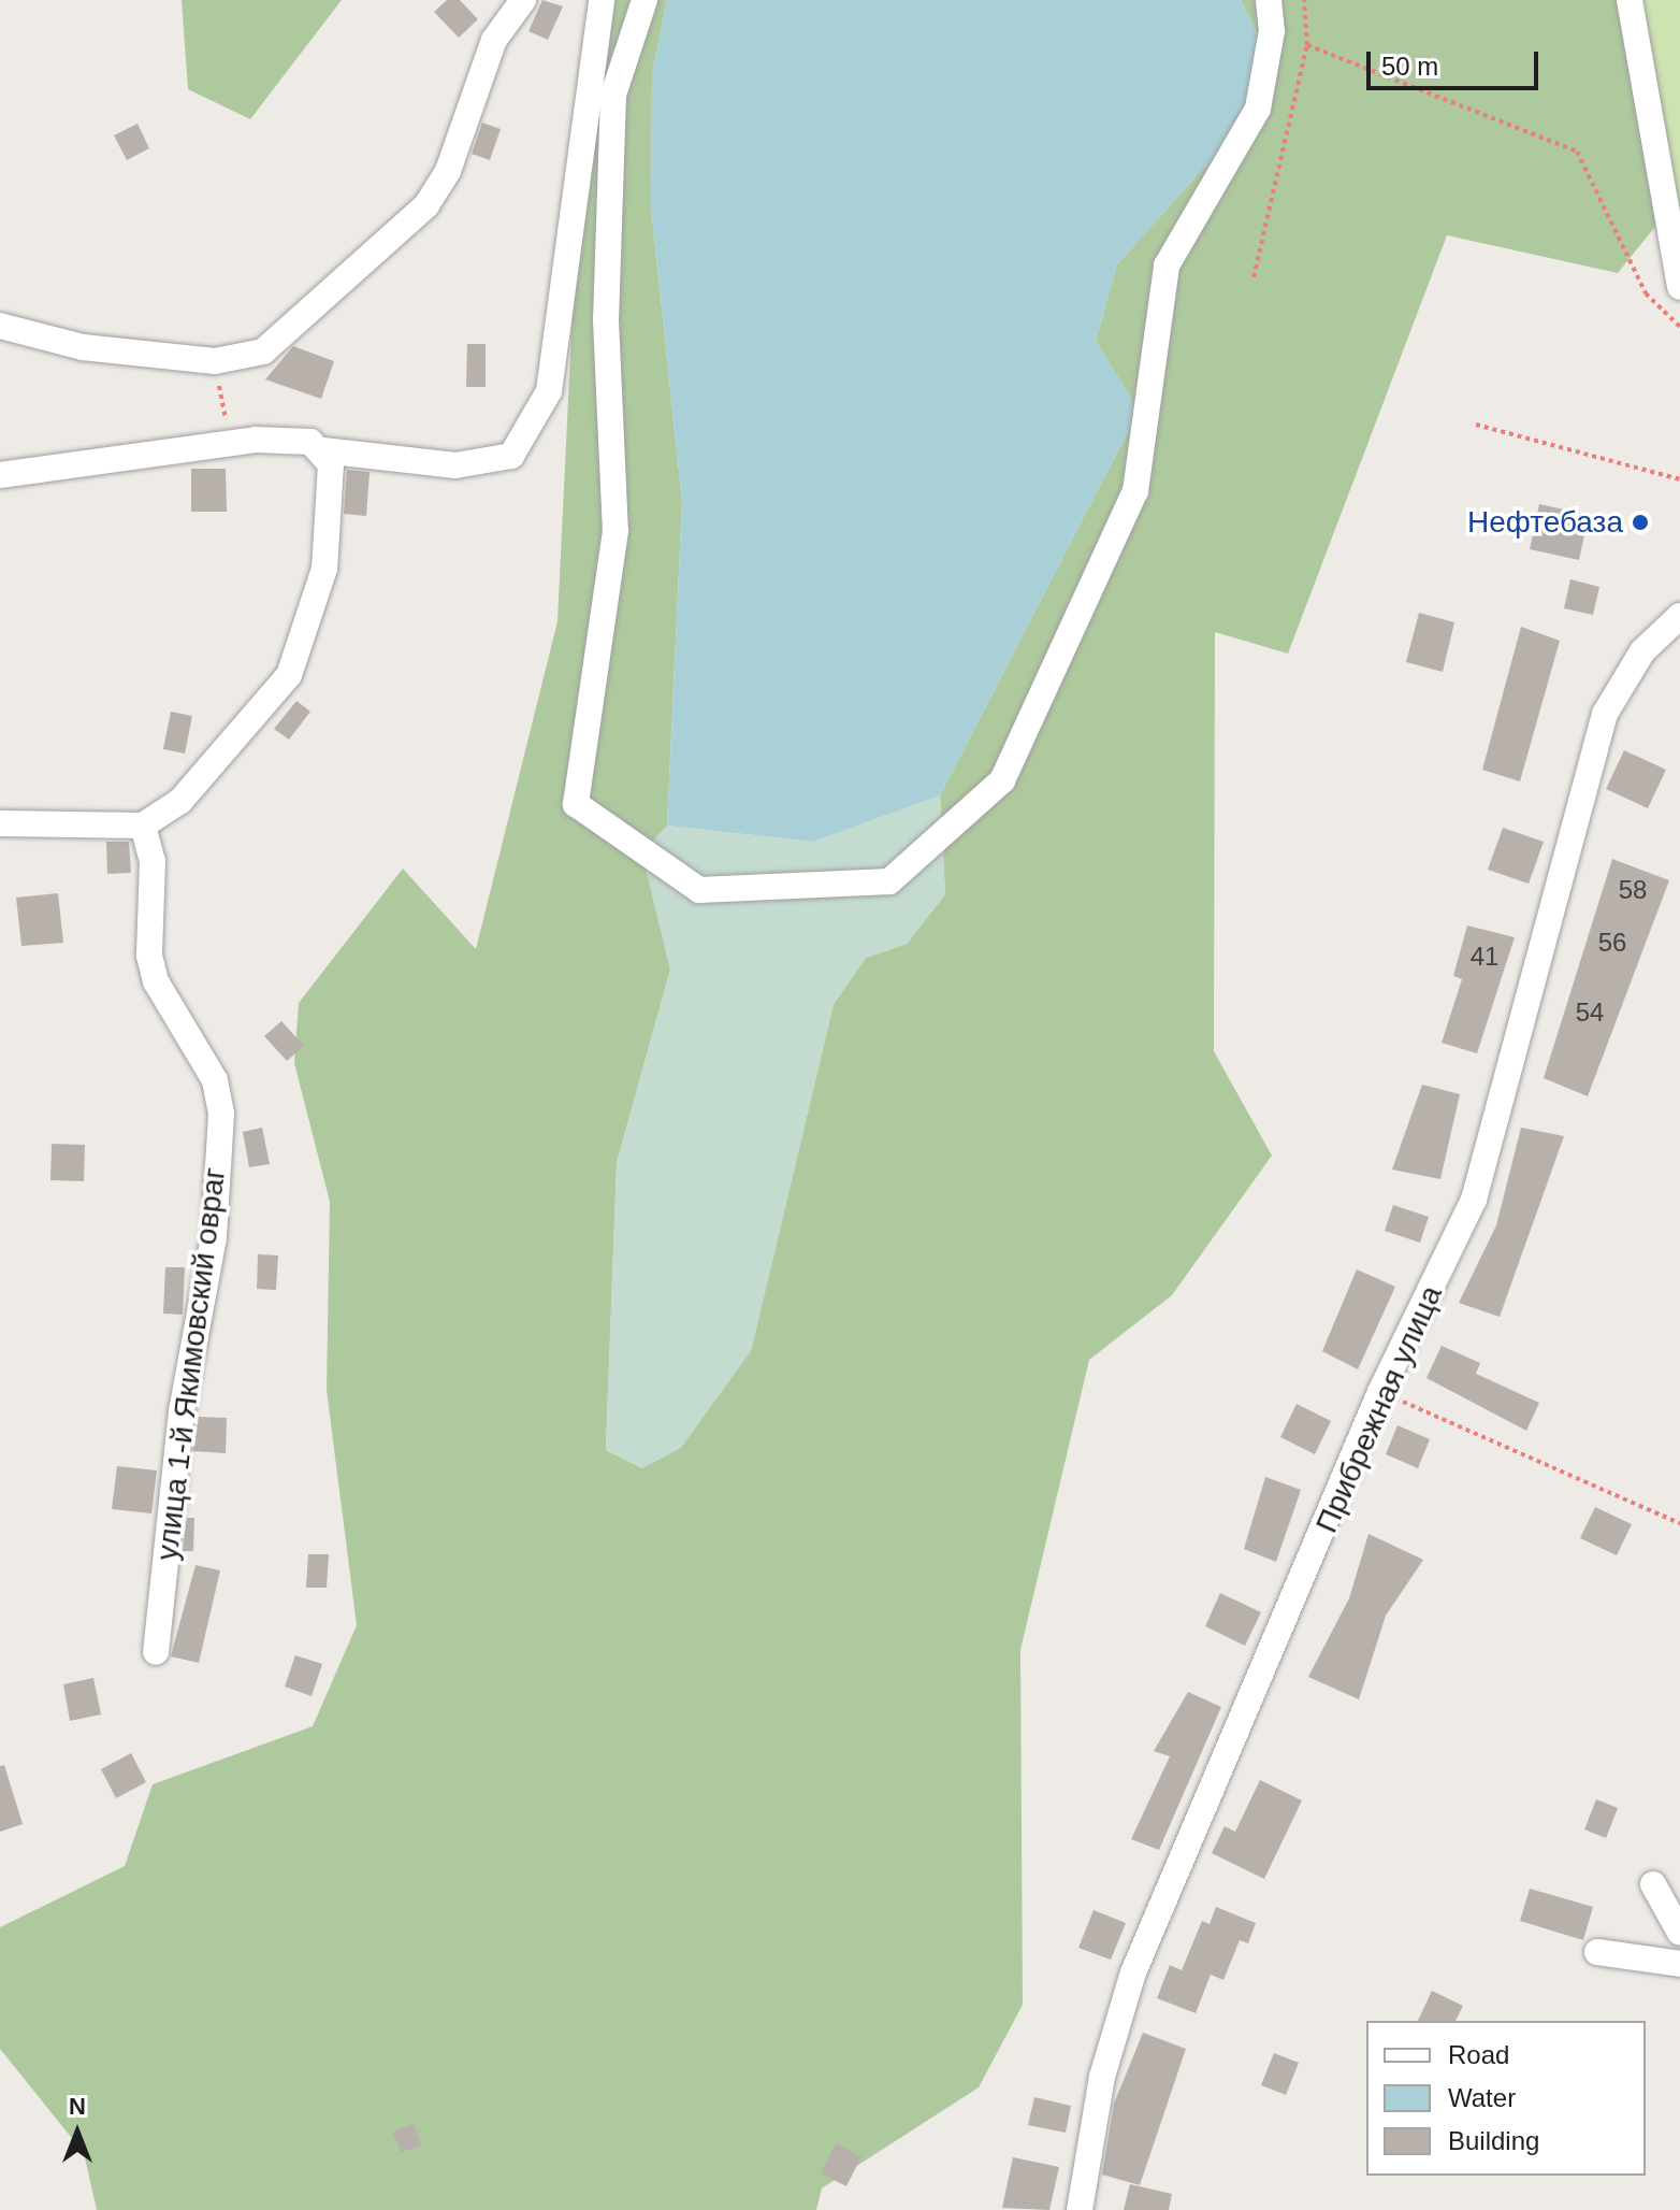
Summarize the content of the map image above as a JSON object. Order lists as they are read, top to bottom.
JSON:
{
  "streets": {
    "street": ["улица 1-й Якимовский овраг", "Прибрежная улица"]
  },
  "places": ["Нефтебаза"],
  "house_numbers": [
    "58",
    "56",
    "41",
    "54"
  ],
  "legend": ["Road", "Water", "Building"],
  "scale_bar": "50 m",
  "north": "top"
}
